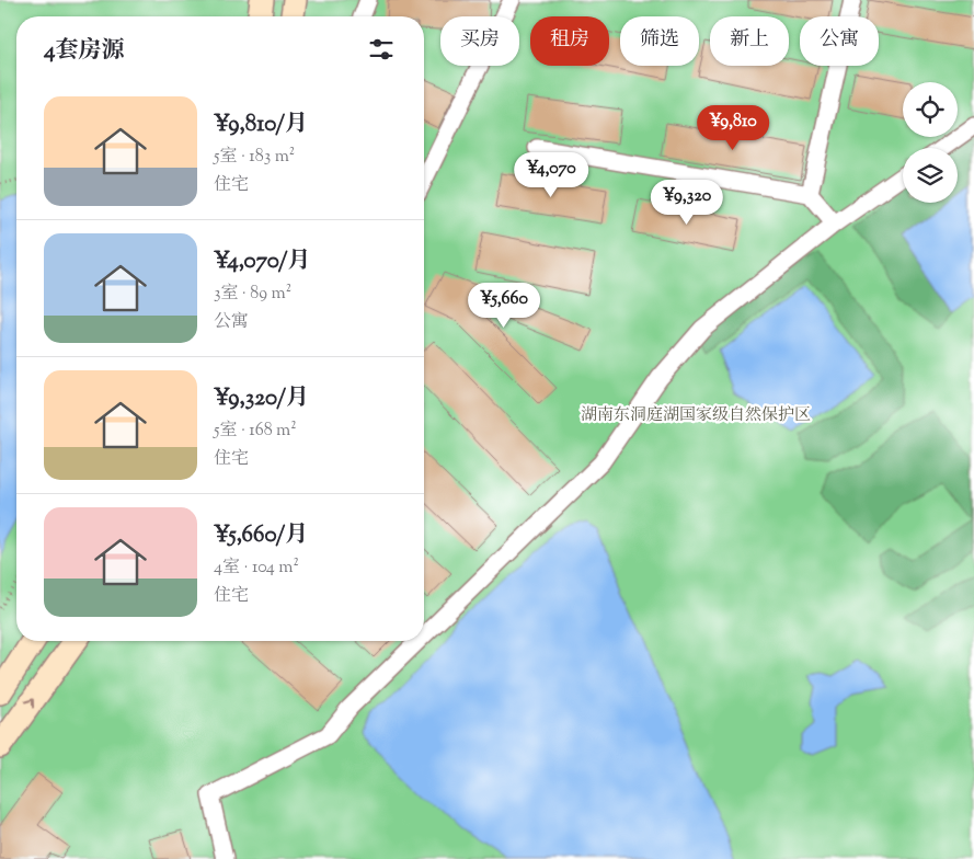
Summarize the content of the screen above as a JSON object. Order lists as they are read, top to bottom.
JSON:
{
  "parks": ["湖南东洞庭湖国家级自然保护区"],
  "page": {
    "chip": [
      "买房",
      "租房",
      "筛选",
      "新上",
      "公寓"
    ],
    "heading": "4套房源",
    "list": [
      {
        "name": "¥9,810/月",
        "note": "5室 · 183 m² · 住宅"
      },
      {
        "name": "¥4,070/月",
        "note": "3室 · 89 m² · 公寓"
      },
      {
        "name": "¥9,320/月",
        "note": "5室 · 168 m² · 住宅"
      },
      {
        "name": "¥5,660/月",
        "note": "4室 · 104 m² · 住宅"
      }
    ],
    "price": [
      "¥9,810",
      "¥4,070",
      "¥9,320",
      "¥5,660"
    ]
  }
}
